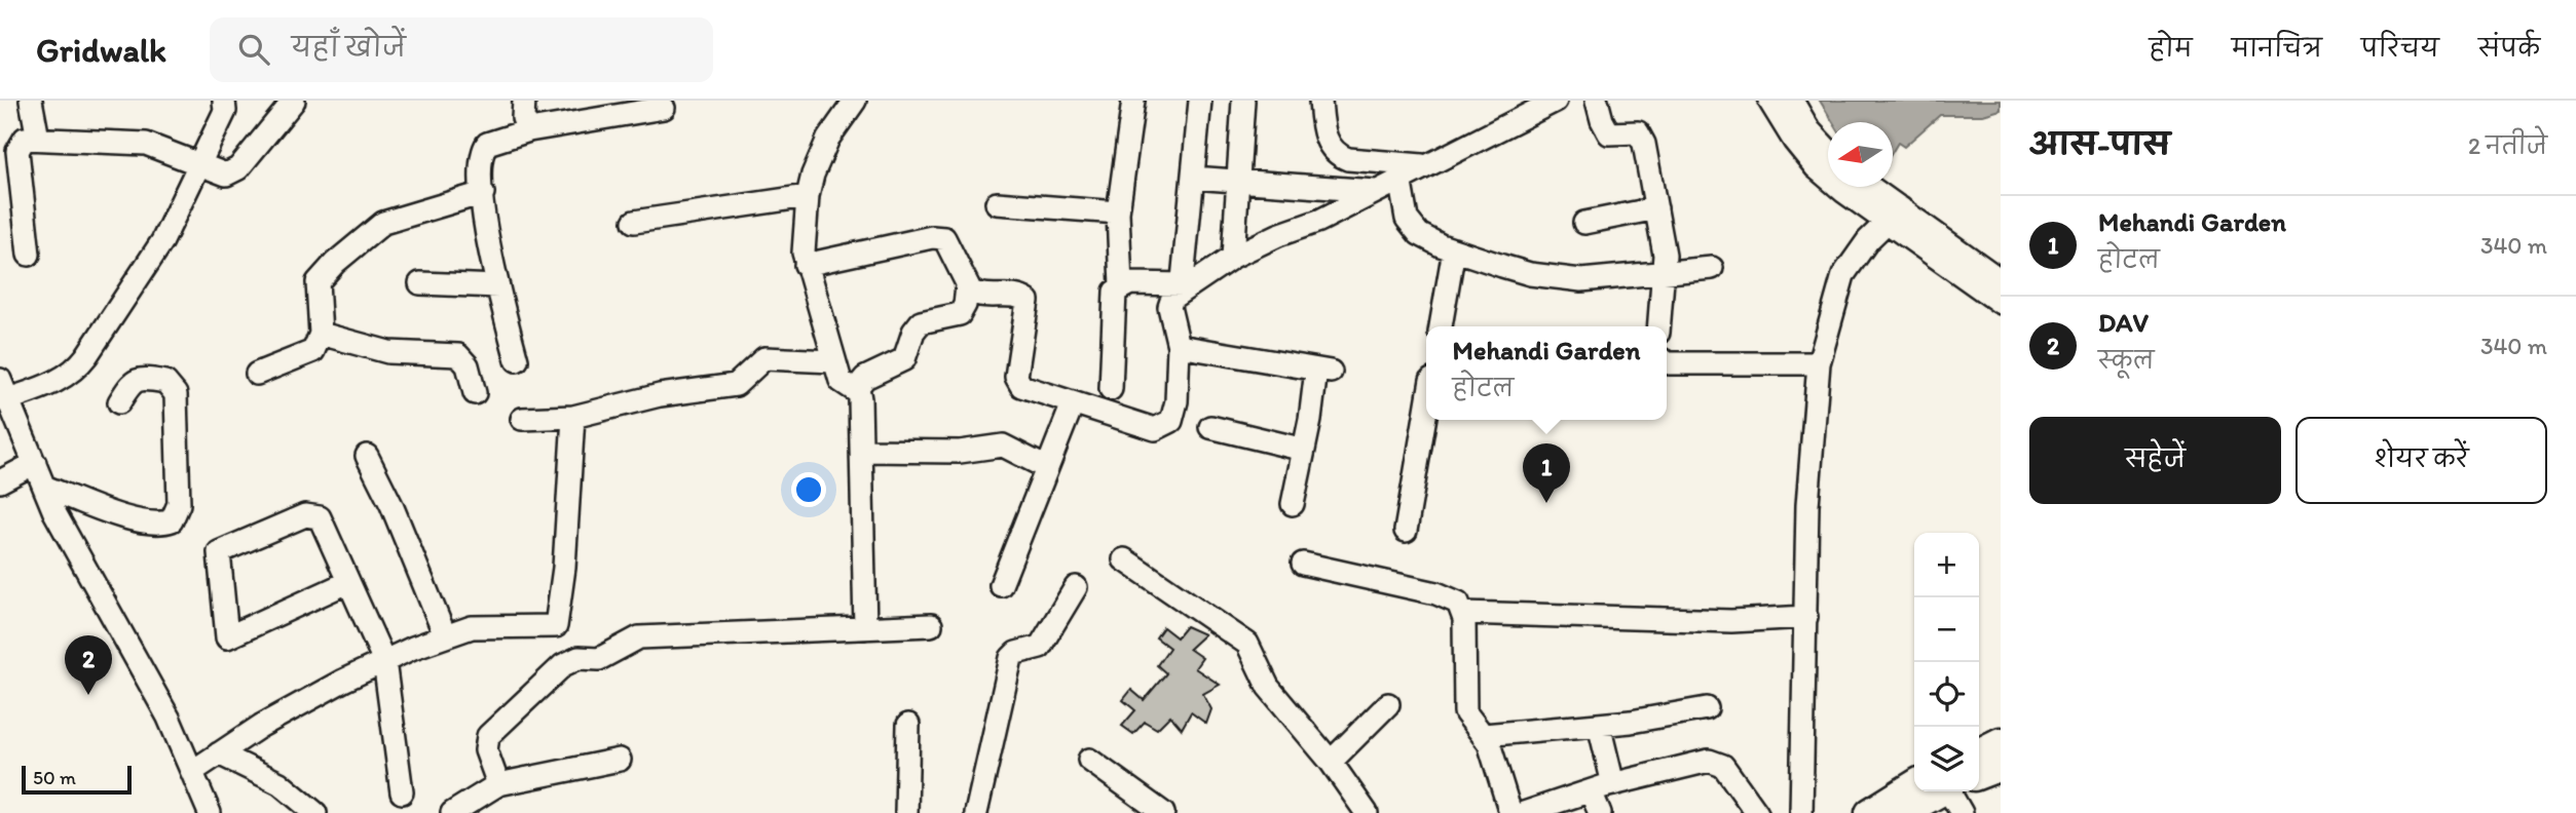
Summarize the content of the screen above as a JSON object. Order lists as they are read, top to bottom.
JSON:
{
  "scale_bar": "50 m",
  "north": "left",
  "page": {
    "header": "Gridwalk",
    "search": "यहाँ खोजें",
    "nav": [
      "होम",
      "मानचित्र",
      "परिचय",
      "संपर्क"
    ],
    "heading": ["आस-पास", "2 नतीजे"],
    "list": [
      {
        "mark": "1",
        "name": "Mehandi Garden",
        "note": "होटल",
        "value": "340 m"
      },
      {
        "mark": "2",
        "name": "DAV",
        "note": "स्कूल",
        "value": "340 m"
      }
    ],
    "popup": ["Mehandi Garden", "होटल"],
    "buttons": ["सहेजें", "शेयर करें"],
    "pins": ["1", "2"],
    "map_buttons": ["+", "−"],
    "scale": "50 m"
  }
}
